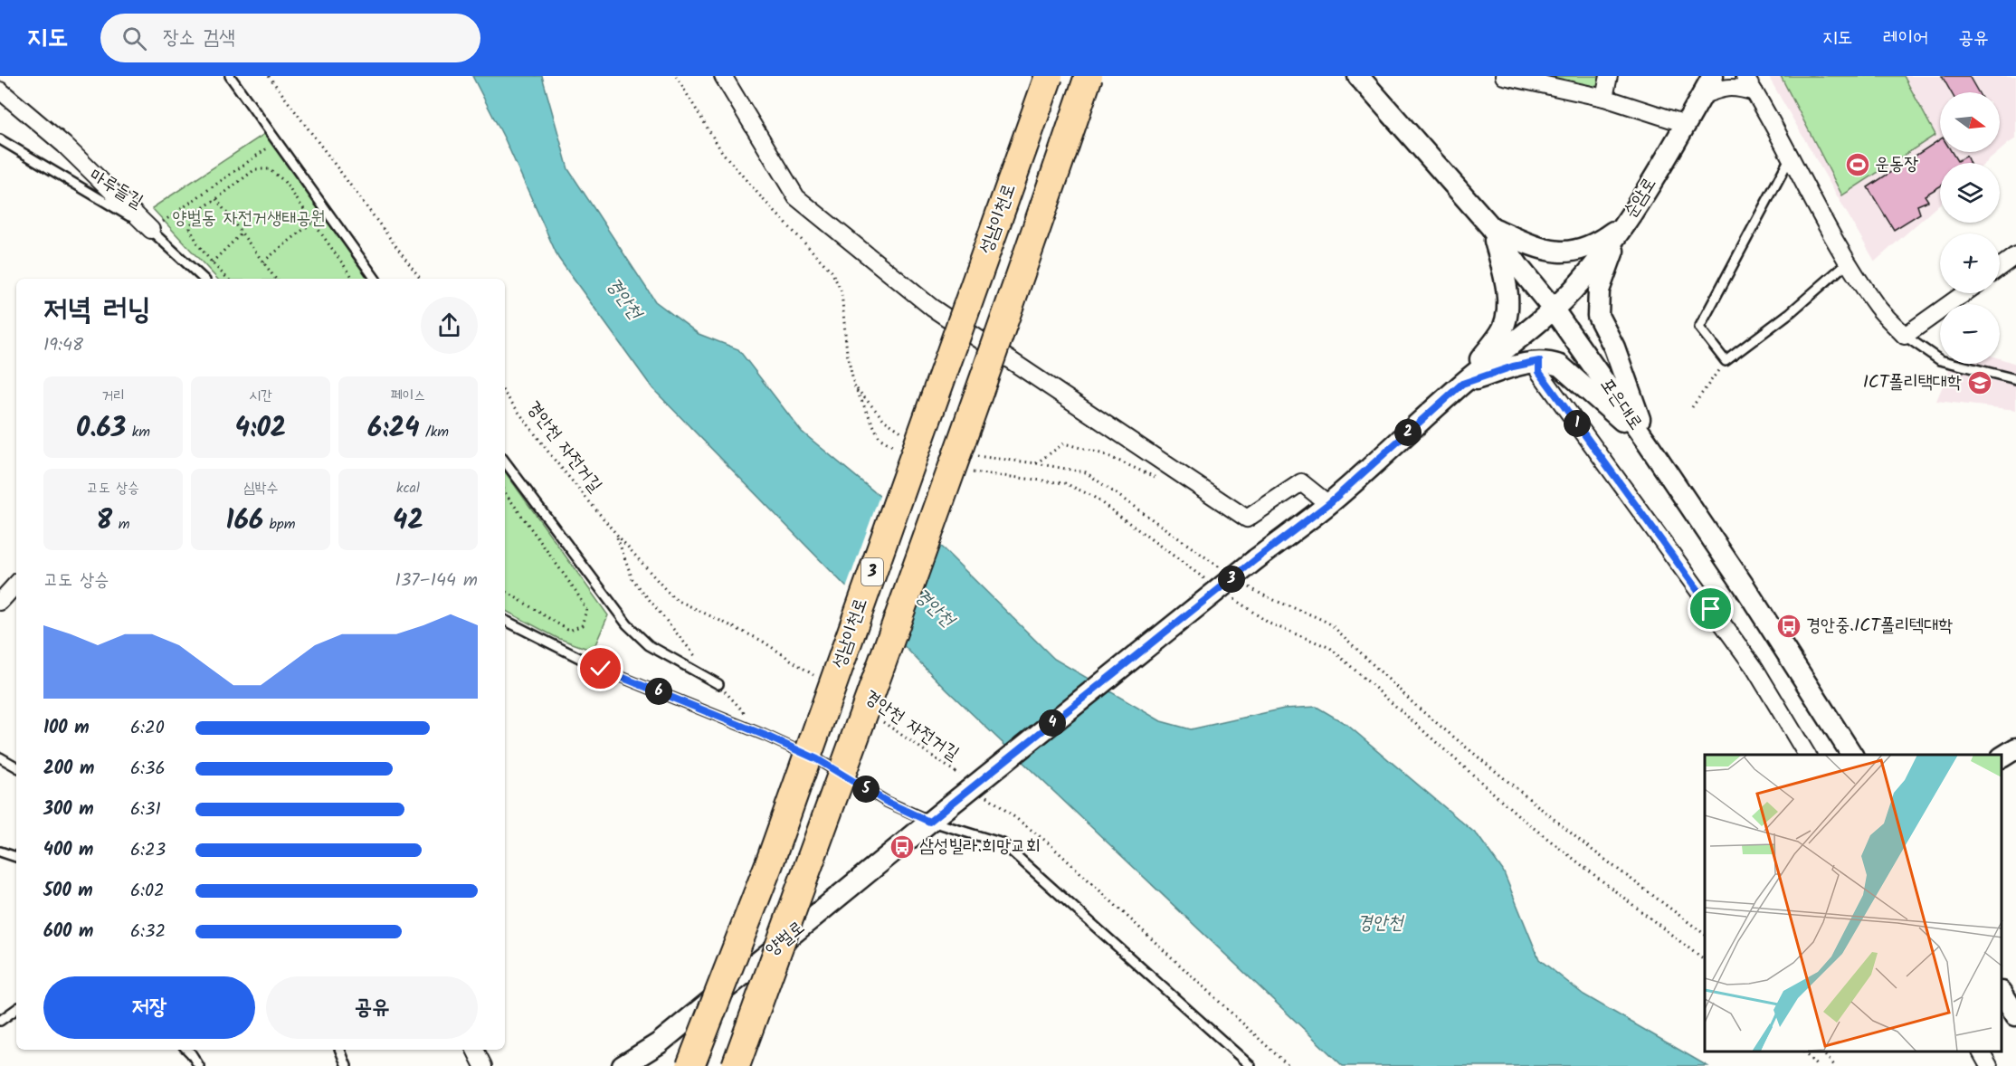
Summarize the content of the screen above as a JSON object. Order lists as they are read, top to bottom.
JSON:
{
  "streets": {
    "highway": ["성남이천로", "3"],
    "street": ["순암로", "포은대로", "양벌로"],
    "lane": ["마루들길"],
    "path": ["경안천 자전거길"]
  },
  "crossings": [
    ["순암로", "포은대로"],
    ["순암로", "양벌로"]
  ],
  "water": ["경안천"],
  "parks": ["양벌동 자전거생태공원"],
  "places": {
    "sports": ["운동장"],
    "school or university": ["ICT폴리택대학"],
    "bus stop": ["경안중.ICT폴리텍대학", "삼성빌라.희망교회"]
  },
  "north": "right",
  "page": {
    "header": "지도",
    "search": "장소 검색",
    "nav": ["지도", "레이어", "공유"],
    "map_buttons": ["+", "−"],
    "heading": ["저녁 러닝", "19:48"],
    "stats": [
      ["거리", "0.63 km"],
      ["시간", "4:02"],
      ["페이스", "6:24 /km"],
      ["고도 상승", "8 m"],
      ["심박수", "166 bpm"],
      ["kcal", "42"]
    ],
    "pins": [
      "1",
      "2",
      "3",
      "6",
      "4",
      "5"
    ],
    "chart": ["고도 상승", "137–144 m"],
    "list": [
      {
        "name": "100 m",
        "note": "6:20"
      },
      {
        "name": "200 m",
        "note": "6:36"
      },
      {
        "name": "300 m",
        "note": "6:31"
      },
      {
        "name": "400 m",
        "note": "6:23"
      },
      {
        "name": "500 m",
        "note": "6:02"
      },
      {
        "name": "600 m",
        "note": "6:32"
      }
    ],
    "buttons": ["저장", "공유"]
  }
}
